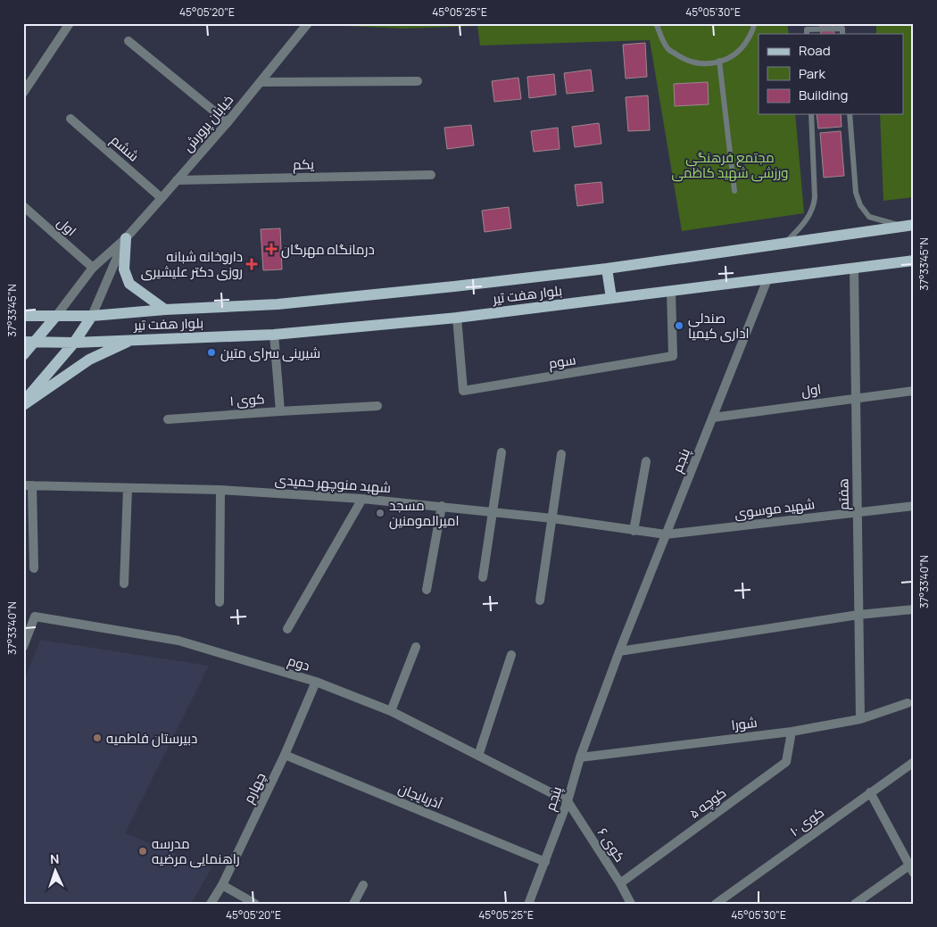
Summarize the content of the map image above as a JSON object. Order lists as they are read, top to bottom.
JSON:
{
  "streets": {
    "main road": ["بلوار هفت تیر"],
    "street": [
      "خیابان پرورش",
      "ششم",
      "یکم",
      "اول",
      "سوم",
      "کوی ۱",
      "پنجم",
      "شهبد منوچهر حمیدی",
      "هفتم",
      "شهید موسوی",
      "دوم",
      "شورا",
      "چهارم",
      "آذربایجان",
      "کوچه ۵",
      "کوی ۱۰",
      "کوی ۶"
    ]
  },
  "crossings": [
    ["خیابان پرورش", "ششم"],
    ["خیابان پرورش", "یکم"],
    ["خیابان پرورش", "اول"],
    ["خیابان پرورش", "بلوار هفت تیر"],
    ["اول", "پنجم"],
    ["اول", "هفتم"],
    ["بلوار هفت تیر", "سوم"],
    ["بلوار هفت تیر", "کوی ۱"],
    ["بلوار هفت تیر", "پنجم"],
    ["بلوار هفت تیر", "هفتم"],
    ["پنجم", "شهبد منوچهر حمیدی"],
    ["پنجم", "شهید موسوی"],
    ["پنجم", "دوم"],
    ["پنجم", "شورا"],
    ["پنجم", "آذربایجان"],
    ["پنجم", "کوی ۶"],
    ["شهبد منوچهر حمیدی", "شهید موسوی"],
    ["هفتم", "شهید موسوی"],
    ["هفتم", "شورا"],
    ["دوم", "چهارم"],
    ["دوم", "کوی ۶"],
    ["شورا", "کوچه ۵"],
    ["چهارم", "آذربایجان"],
    ["کوچه ۵", "کوی ۶"]
  ],
  "parks": ["مجتمع فرهنگی ورزشی شهید کاظمی"],
  "places": {
    "health": ["درمانگاه مهرگان", "داروخانه شبانه روزی دکتر علیشیری"],
    "other": [
      "صندلی اداری کیمیا",
      "شیرینی سرای متین",
      "مسجد امیرالمومنین",
      "دبیرستان فاطمیه",
      "مدرسه راهنمایی مرضیه"
    ]
  },
  "legend": ["Road", "Park", "Building"],
  "north": "top",
  "coordinates": [
    "45°05'20\"E",
    "45°05'25\"E",
    "45°05'30\"E",
    "37°33'45\"N",
    "37°33'40\"N"
  ]
}
